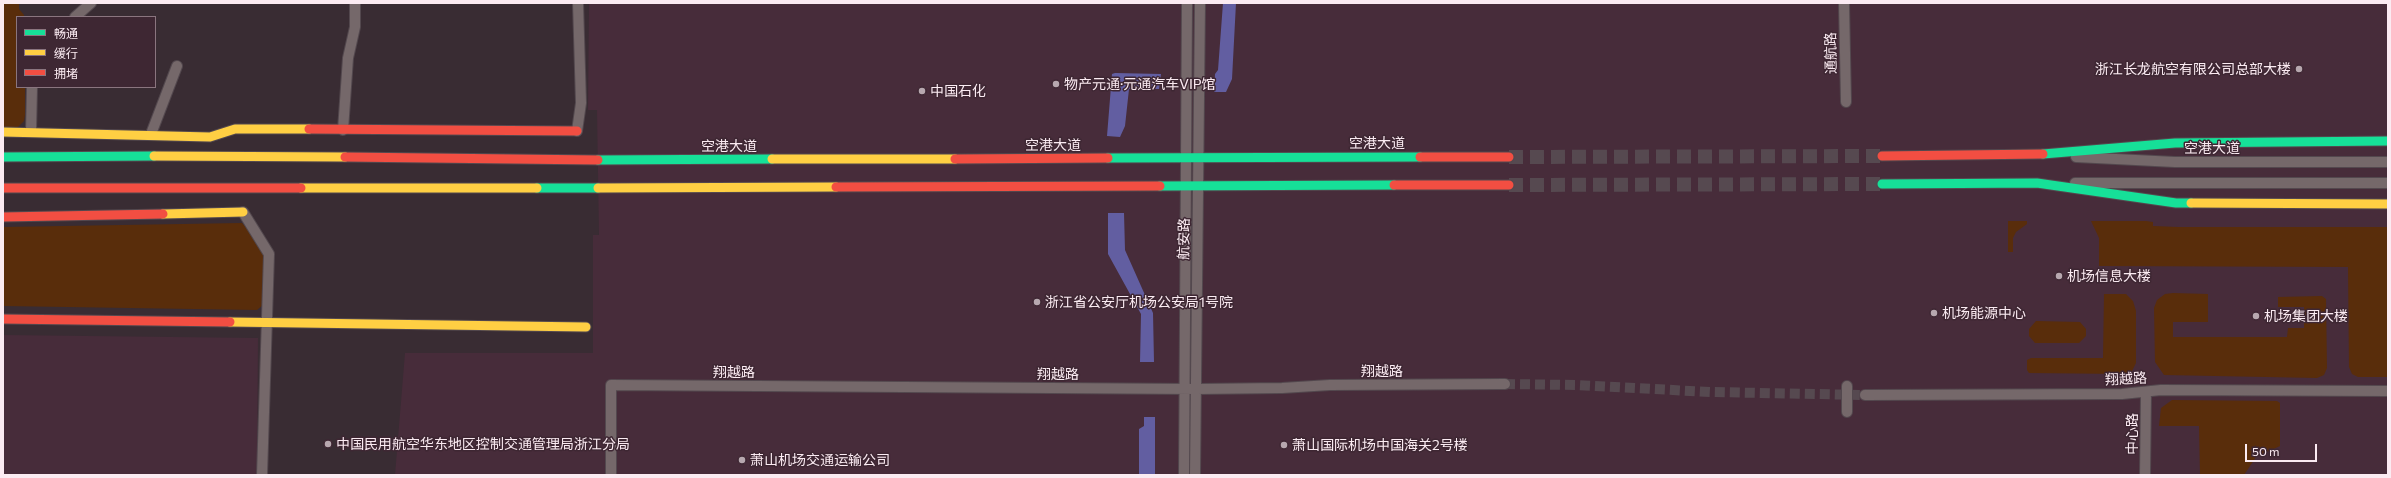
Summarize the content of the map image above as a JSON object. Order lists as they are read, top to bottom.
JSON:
{
  "streets": {
    "main road": ["空港大道"],
    "street": [
      "通航路",
      "航安路",
      "翔越路",
      "中心路"
    ]
  },
  "crossings": [
    ["空港大道", "航安路"],
    ["航安路", "翔越路"],
    ["翔越路", "中心路"]
  ],
  "places": [
    "浙江长龙航空有限公司总部大楼",
    "物产元通·元通汽车VIP馆",
    "中国石化",
    "机场信息大楼",
    "浙江省公安厅机场公安局1号院",
    "机场能源中心",
    "机场集团大楼",
    "中国民用航空华东地区控制交通管理局浙江分局",
    "萧山国际机场中国海关2号楼",
    "萧山机场交通运输公司"
  ],
  "legend": ["畅通", "缓行", "拥堵"],
  "scale_bar": "50 m"
}
